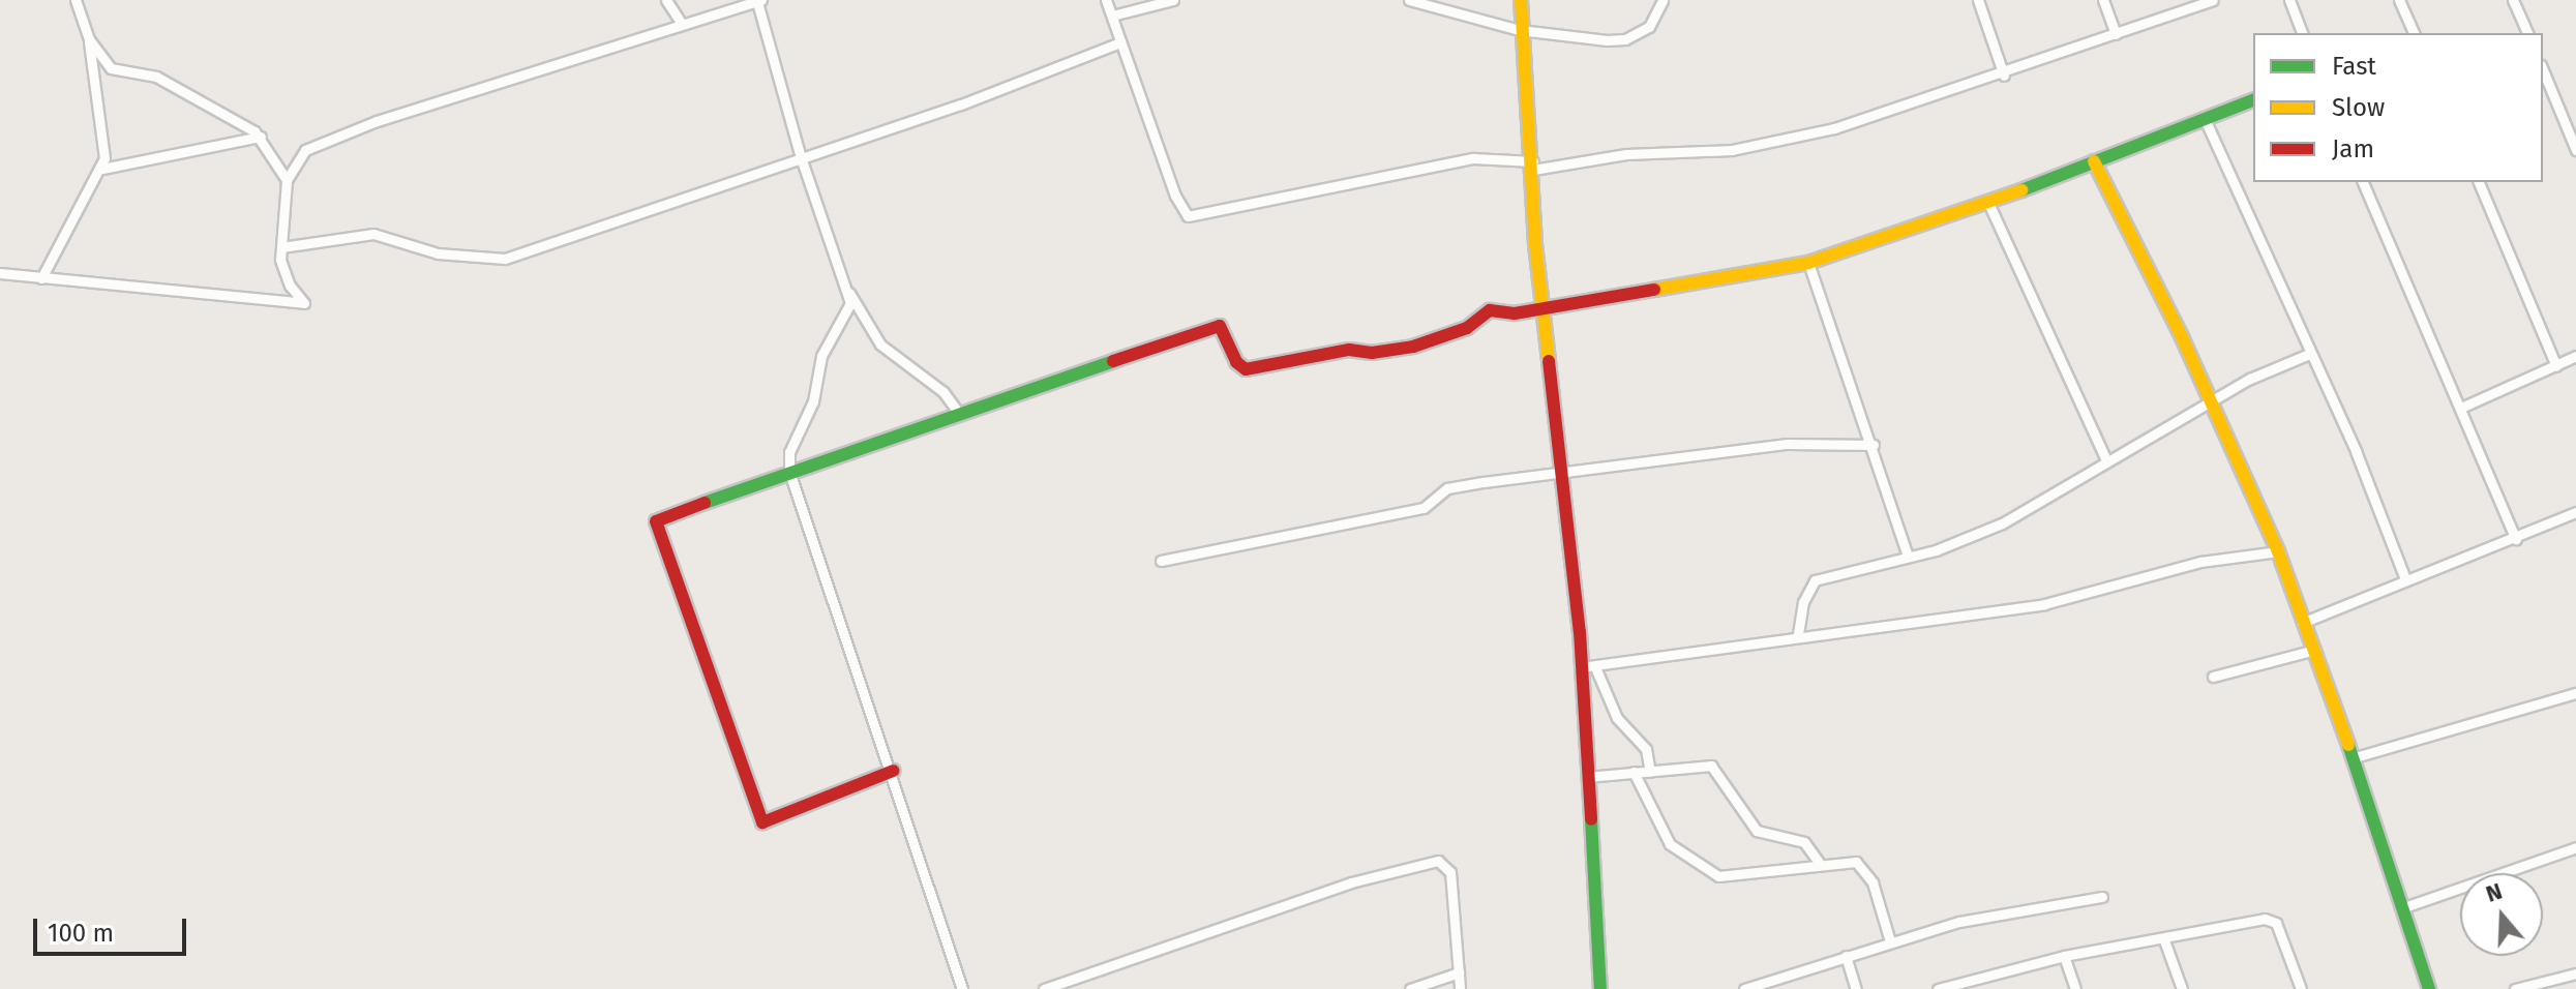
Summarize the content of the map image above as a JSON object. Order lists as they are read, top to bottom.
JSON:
{
  "legend": ["Fast", "Slow", "Jam"],
  "scale_bar": "100 m",
  "north": "top"
}
